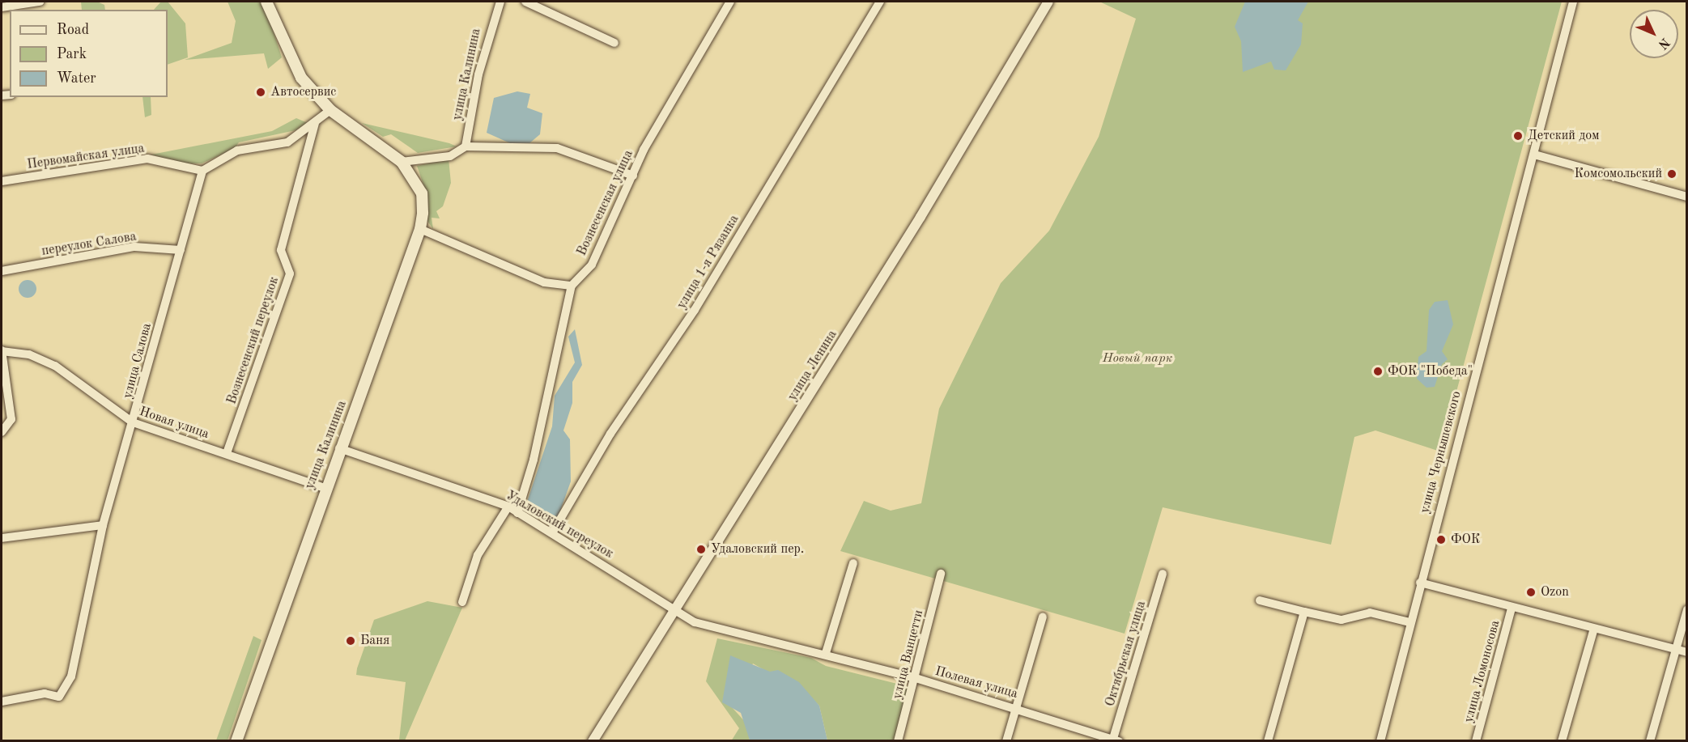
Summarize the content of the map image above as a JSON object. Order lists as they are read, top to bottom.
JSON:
{
  "streets": {
    "main road": ["улица Калинина"],
    "street": [
      "Первомайская улица",
      "Вознесенская улица",
      "переулок Салова",
      "улица 1-я Рязанка",
      "Вознесенский переулок",
      "улица Салова",
      "улица Ленина",
      "Новая улица",
      "улица Чернышевского",
      "Удаловский переулок",
      "Октябрьская улица",
      "улица Ванцетти",
      "улица Ломоносова",
      "Полевая улица"
    ]
  },
  "crossings": [
    ["улица Калинина", "Новая улица"],
    ["улица Калинина", "Удаловский переулок"],
    ["Первомайская улица", "улица Салова"],
    ["переулок Салова", "улица Салова"],
    ["улица 1-я Рязанка", "Удаловский переулок"],
    ["Вознесенский переулок", "Новая улица"],
    ["улица Салова", "Новая улица"],
    ["улица Ленина", "Удаловский переулок"],
    ["улица Ленина", "Полевая улица"],
    ["Удаловский переулок", "Полевая улица"],
    ["Октябрьская улица", "Полевая улица"],
    ["улица Ванцетти", "Полевая улица"]
  ],
  "parks": ["Новый парк"],
  "places": [
    "Автосервис",
    "Детский дом",
    "Комсомольский",
    "ФОК \"Победа\"",
    "ФОК",
    "Удаловский пер.",
    "Ozon",
    "Баня"
  ],
  "legend": ["Road", "Park", "Water"],
  "north": "bottom right"
}
